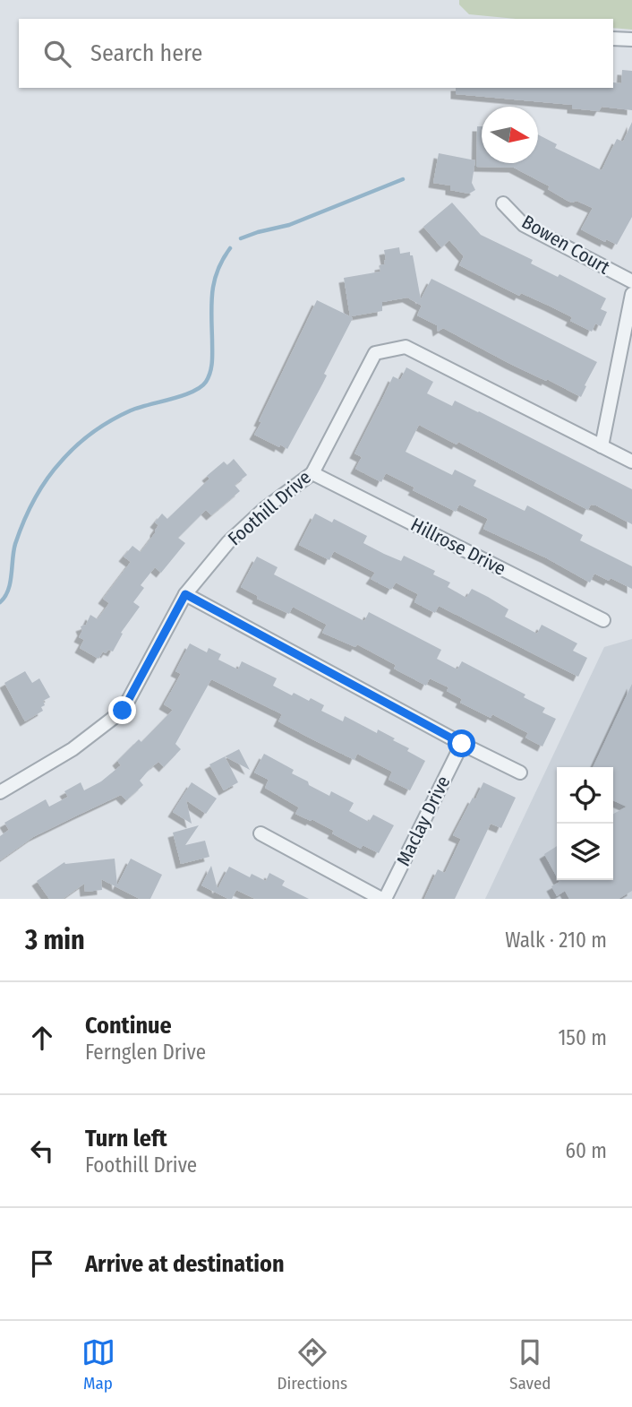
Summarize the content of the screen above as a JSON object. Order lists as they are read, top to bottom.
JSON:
{
  "streets": {
    "street": [
      "Bowen Court",
      "Foothill Drive",
      "Hillrose Drive",
      "Maclay Drive"
    ]
  },
  "crossings": [
    ["Foothill Drive", "Hillrose Drive"]
  ],
  "north": "right",
  "page": {
    "search": "Search here",
    "heading": ["3 min", "Walk · 210 m"],
    "list": [
      ["Continue", "Fernglen Drive", "150 m"],
      ["Turn left", "Foothill Drive", "60 m"],
      "Arrive at destination"
    ],
    "nav": ["Map", "Directions", "Saved"]
  }
}
